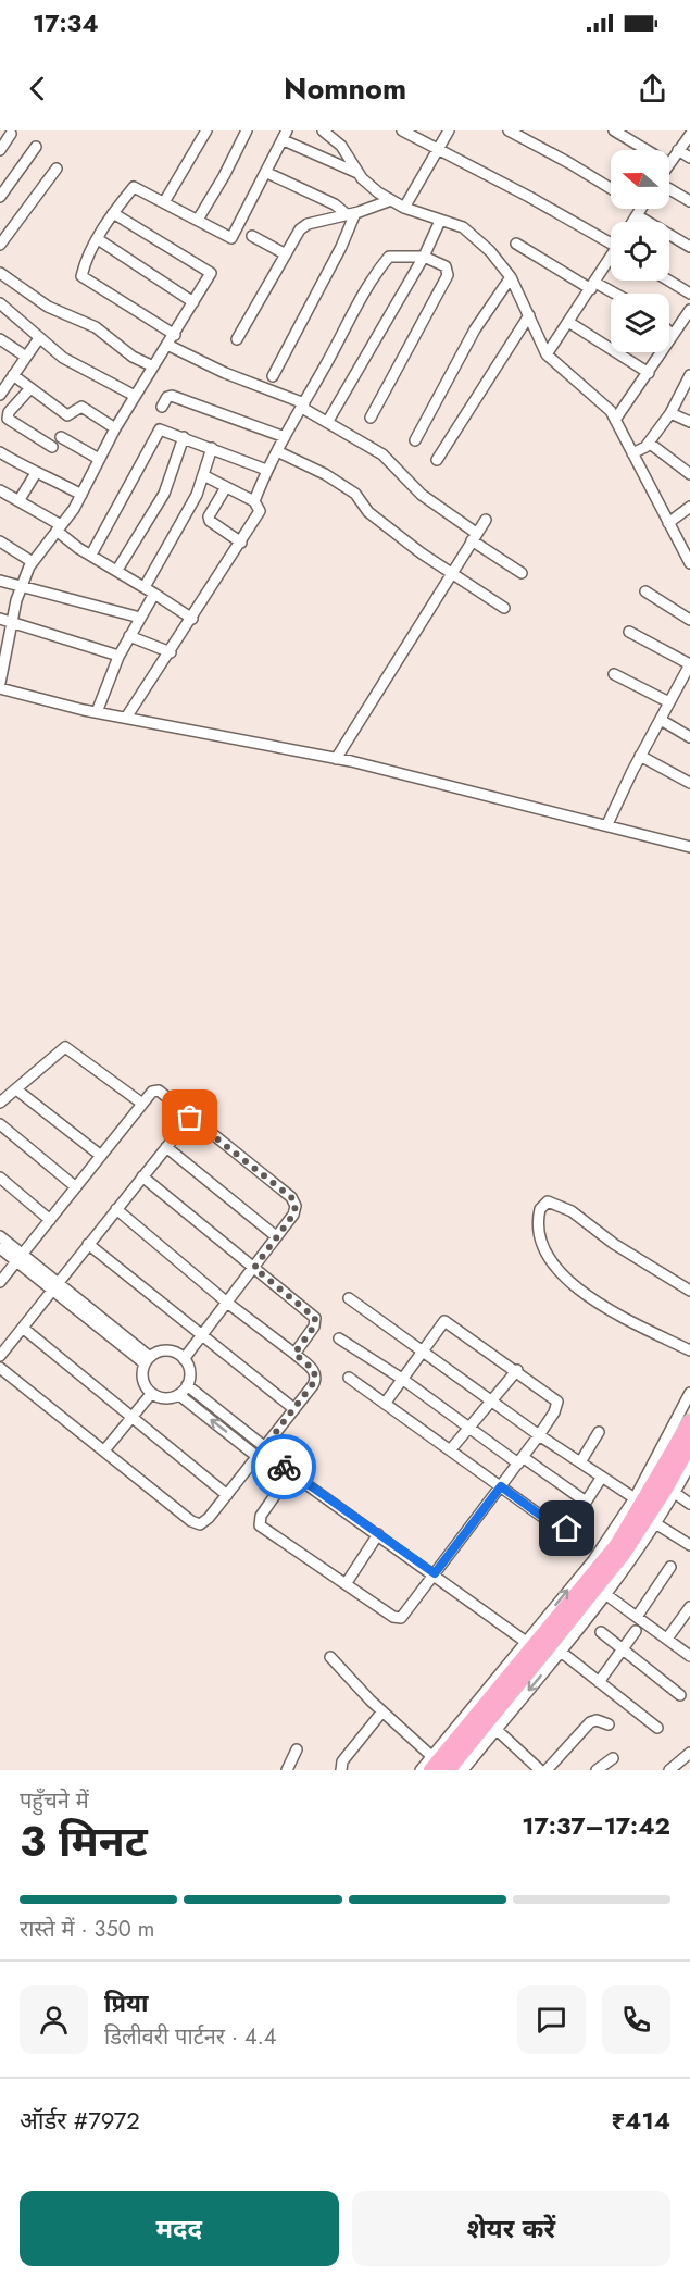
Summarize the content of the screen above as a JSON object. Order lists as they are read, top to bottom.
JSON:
{
  "north": "left",
  "page": {
    "status": "17:34",
    "header": "Nomnom",
    "heading": ["3 मिनट", "पहुँचने में", "17:37–17:42"],
    "panel": [
      "प्रिया",
      "डिलीवरी पार्टनर · 4.4",
      "ऑर्डर #7972",
      "₹414"
    ],
    "bar": "रास्ते में · 350 m",
    "buttons": ["मदद", "शेयर करें"]
  }
}
